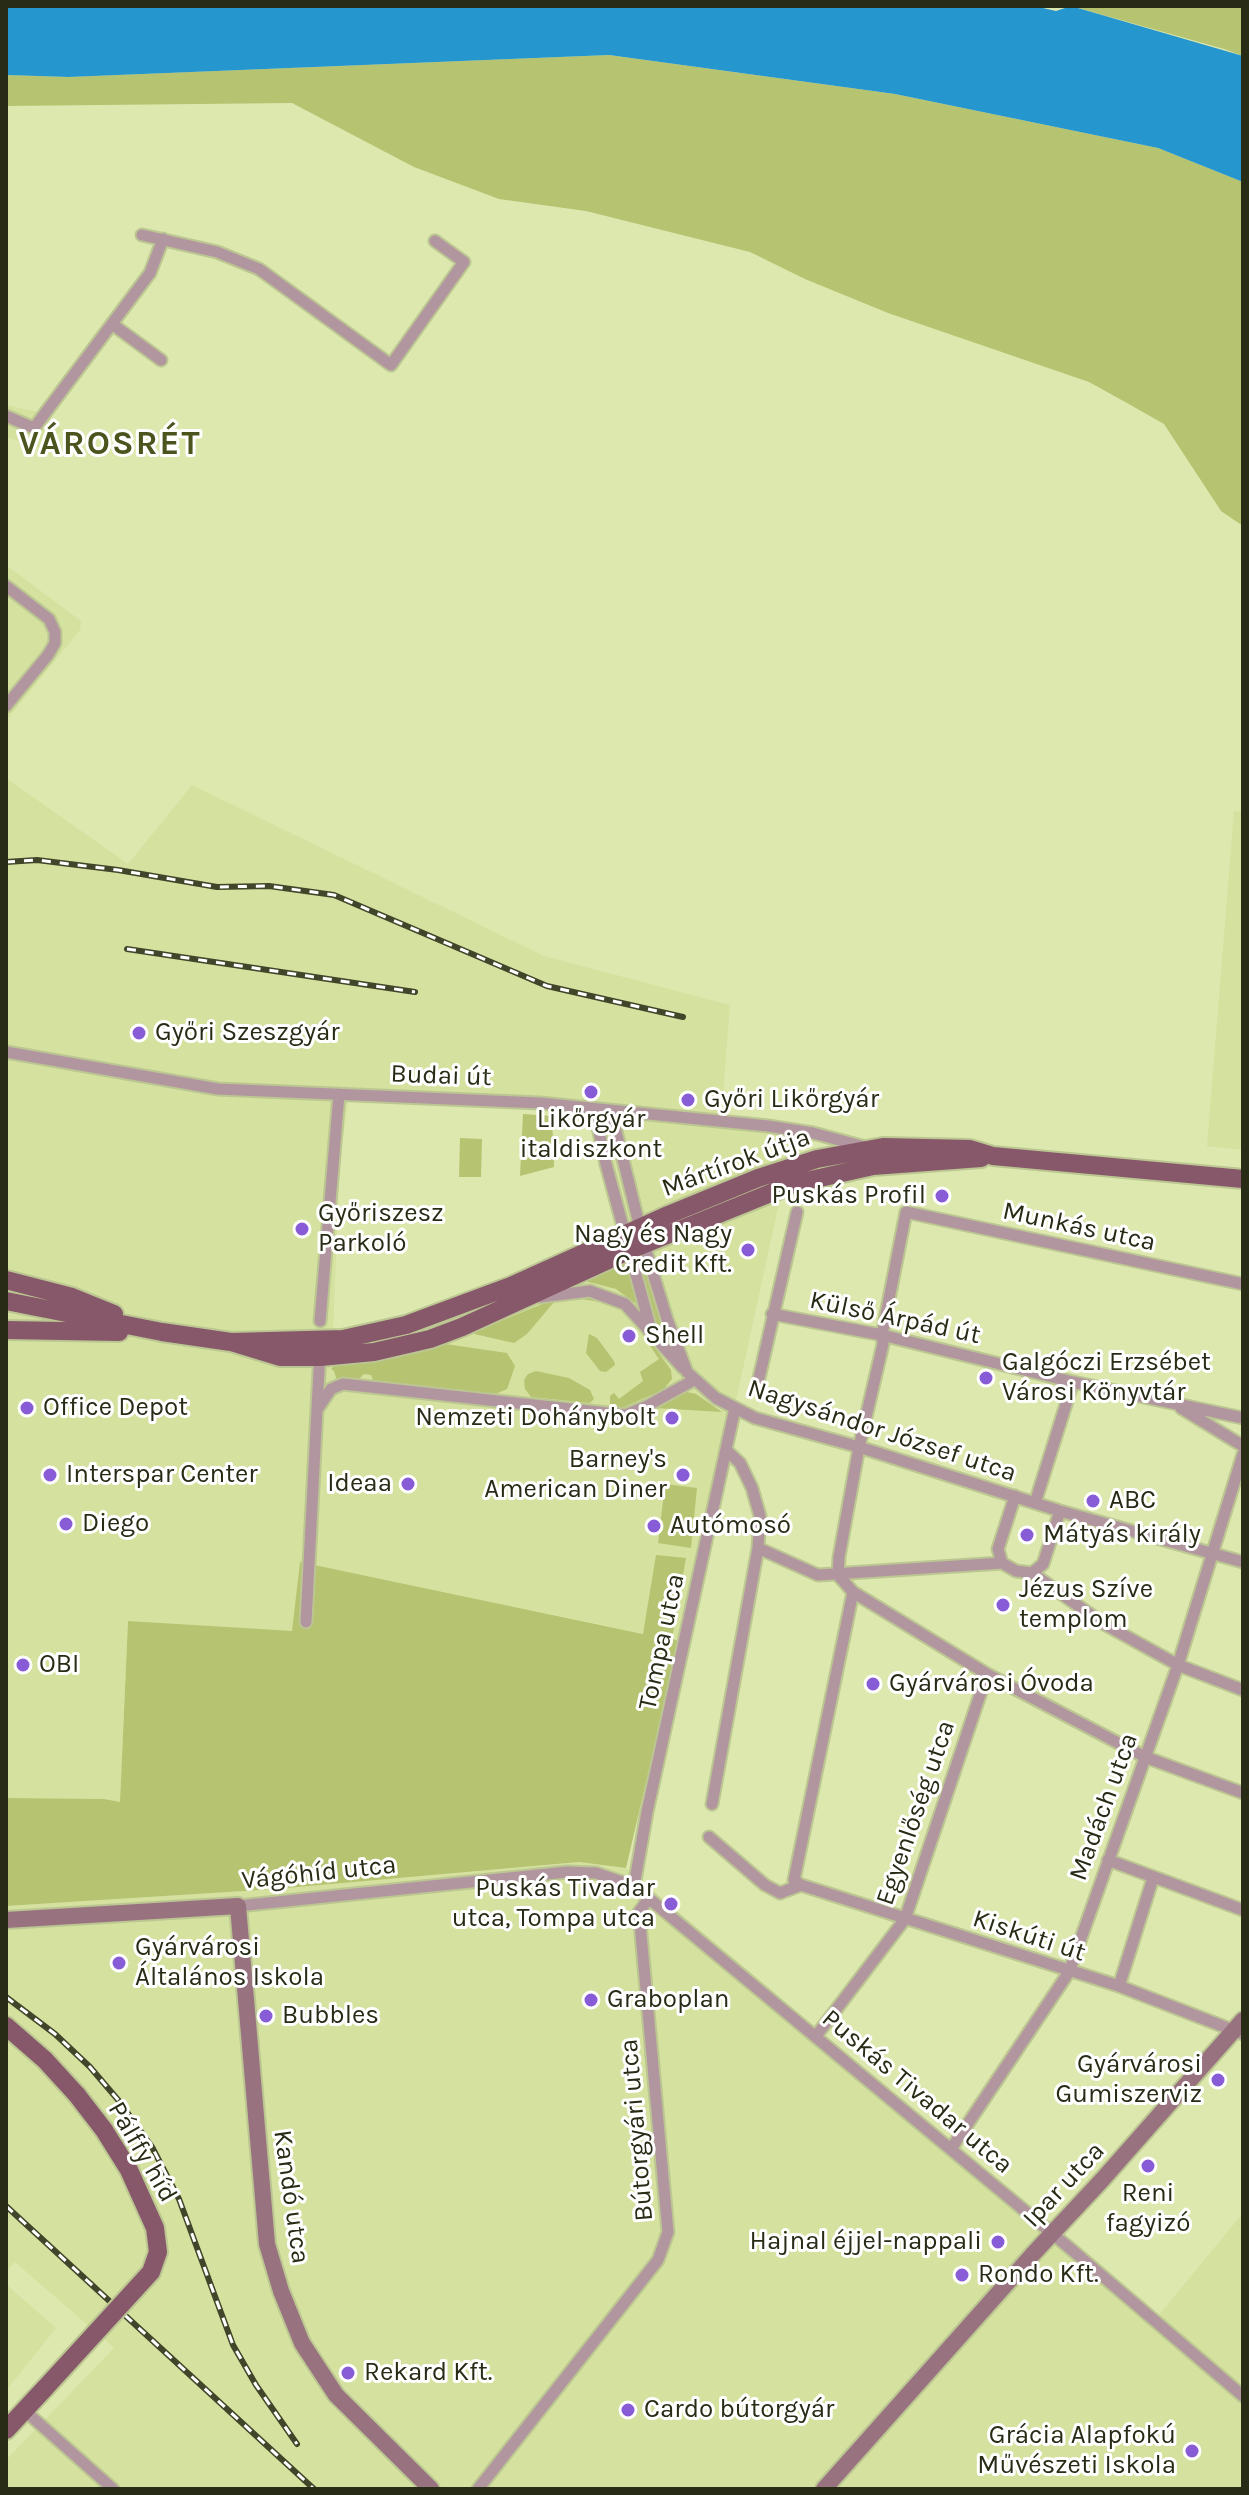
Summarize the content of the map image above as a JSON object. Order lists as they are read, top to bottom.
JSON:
{
  "streets": {
    "main road": ["Mártírok útja", "Pálffy híd"],
    "street": [
      "Budai út",
      "Munkás utca",
      "Külső Árpád út",
      "Nagysándor József utca",
      "Tompa utca",
      "Madách utca",
      "Egyenlőség utca",
      "Vágóhíd utca",
      "Kiskúti út",
      "Puskás Tivadar utca",
      "Bútorgyári utca",
      "Ipar utca",
      "Kandó utca"
    ]
  },
  "crossings": [
    ["Budai út", "Mártírok útja"],
    ["Munkás utca", "Külső Árpád út"],
    ["Nagysándor József utca", "Tompa utca"],
    ["Nagysándor József utca", "Madách utca"],
    ["Tompa utca", "Vágóhíd utca"],
    ["Tompa utca", "Puskás Tivadar utca"],
    ["Madách utca", "Kiskúti út"],
    ["Madách utca", "Puskás Tivadar utca"],
    ["Egyenlőség utca", "Kiskúti út"],
    ["Egyenlőség utca", "Puskás Tivadar utca"],
    ["Vágóhíd utca", "Puskás Tivadar utca"],
    ["Vágóhíd utca", "Kandó utca"],
    ["Kiskúti út", "Ipar utca"],
    ["Puskás Tivadar utca", "Bútorgyári utca"],
    ["Puskás Tivadar utca", "Ipar utca"]
  ],
  "districts": ["VÁROSRÉT"],
  "places": [
    "Győri Szeszgyár",
    "Likőrgyár italdiszkont",
    "Győri Likőrgyár",
    "Puskás Profil",
    "Győriszesz Parkoló",
    "Nagy és Nagy Credit Kft.",
    "Shell",
    "Galgóczi Erzsébet Városi Könyvtár",
    "Office Depot",
    "Nemzeti Dohánybolt",
    "Interspar Center",
    "Barney's American Diner",
    "Ideaa",
    "ABC",
    "Diego",
    "Autómosó",
    "Mátyás király",
    "Jézus Szíve templom",
    "OBI",
    "Gyárvárosi Óvoda",
    "Puskás Tivadar utca, Tompa utca",
    "Gyárvárosi Általános Iskola",
    "Graboplan",
    "Bubbles",
    "Gyárvárosi Gumiszerviz",
    "Reni fagyizó",
    "Hajnal éjjel-nappali",
    "Rondo Kft.",
    "Rekard Kft.",
    "Cardo bútorgyár",
    "Grácia Alapfokú Művészeti Iskola"
  ]
}
